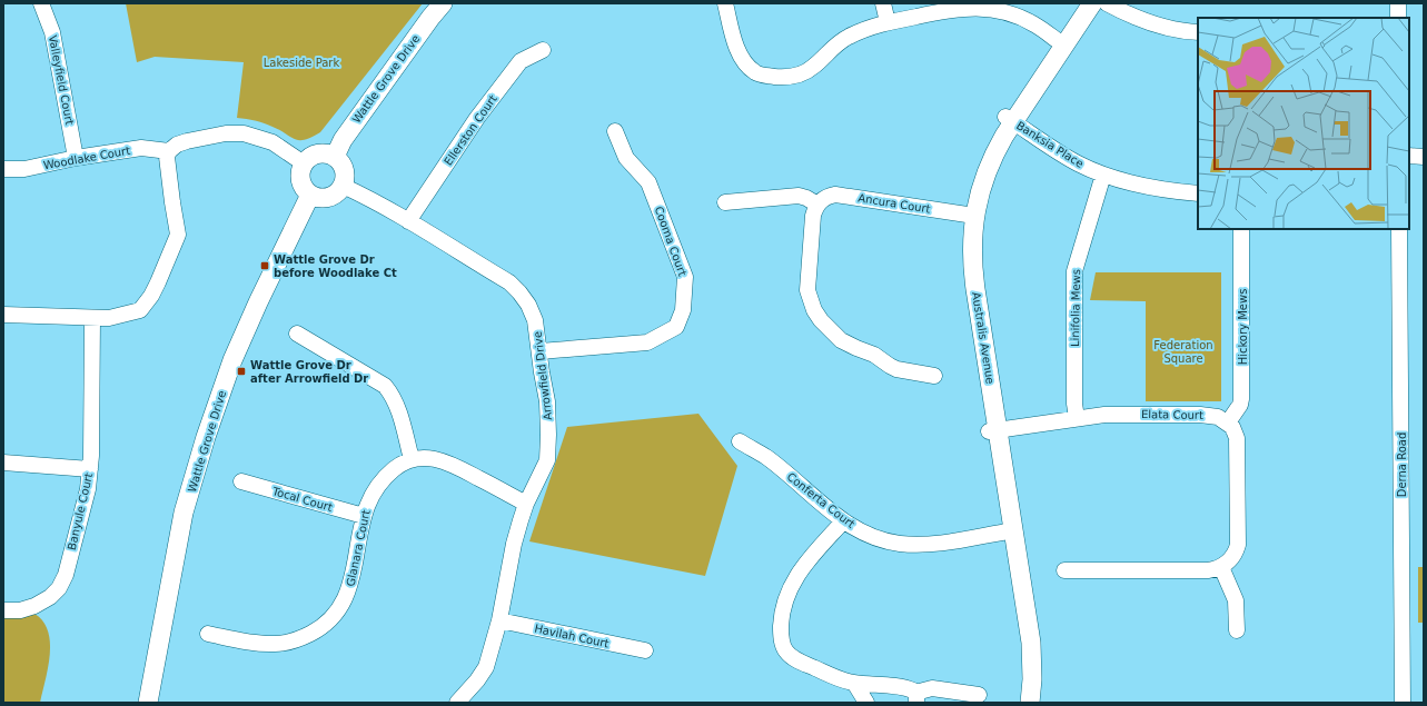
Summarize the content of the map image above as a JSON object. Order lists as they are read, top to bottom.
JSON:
{
  "streets": {
    "street": [
      "Wattle Grove Drive",
      "Valleyfield Court",
      "Ellerston Court",
      "Banksia Place",
      "Woodlake Court",
      "Ancura Court",
      "Cooma Court",
      "Linifolia Mews",
      "Hickory Mews",
      "Australis Avenue",
      "Arrowfield Drive",
      "Elata Court",
      "Derna Road",
      "Tocal Court",
      "Conferta Court",
      "Banyule Court",
      "Glanara Court",
      "Havilah Court"
    ]
  },
  "crossings": [
    ["Wattle Grove Drive", "Arrowfield Drive"],
    ["Valleyfield Court", "Woodlake Court"],
    ["Ellerston Court", "Arrowfield Drive"],
    ["Banksia Place", "Linifolia Mews"],
    ["Banksia Place", "Australis Avenue"],
    ["Ancura Court", "Australis Avenue"],
    ["Cooma Court", "Arrowfield Drive"],
    ["Linifolia Mews", "Elata Court"],
    ["Hickory Mews", "Elata Court"],
    ["Australis Avenue", "Elata Court"],
    ["Australis Avenue", "Conferta Court"],
    ["Arrowfield Drive", "Havilah Court"],
    ["Tocal Court", "Glanara Court"]
  ],
  "parks": ["Lakeside Park", "Federation Square"],
  "places": {
    "transit": ["Wattle Grove Dr before Woodlake Ct", "Wattle Grove Dr after Arrowfield Dr"]
  }
}
